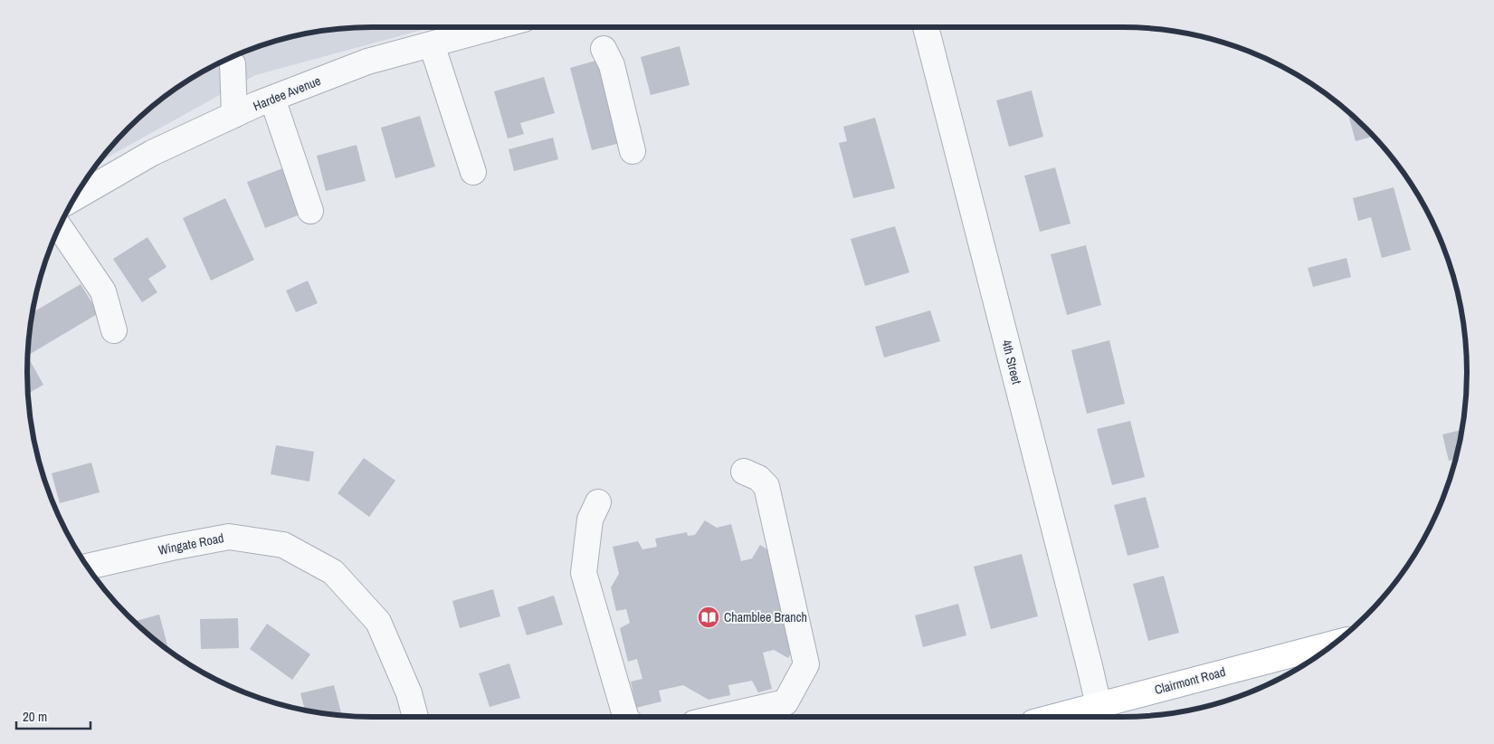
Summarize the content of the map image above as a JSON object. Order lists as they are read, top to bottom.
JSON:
{
  "streets": {
    "main road": ["Clairmont Road"],
    "street": ["Hardee Avenue", "4th Street", "Wingate Road"]
  },
  "crossings": [
    ["4th Street", "Clairmont Road"]
  ],
  "places": {
    "library": ["Chamblee Branch"]
  },
  "scale_bar": "20 m"
}
